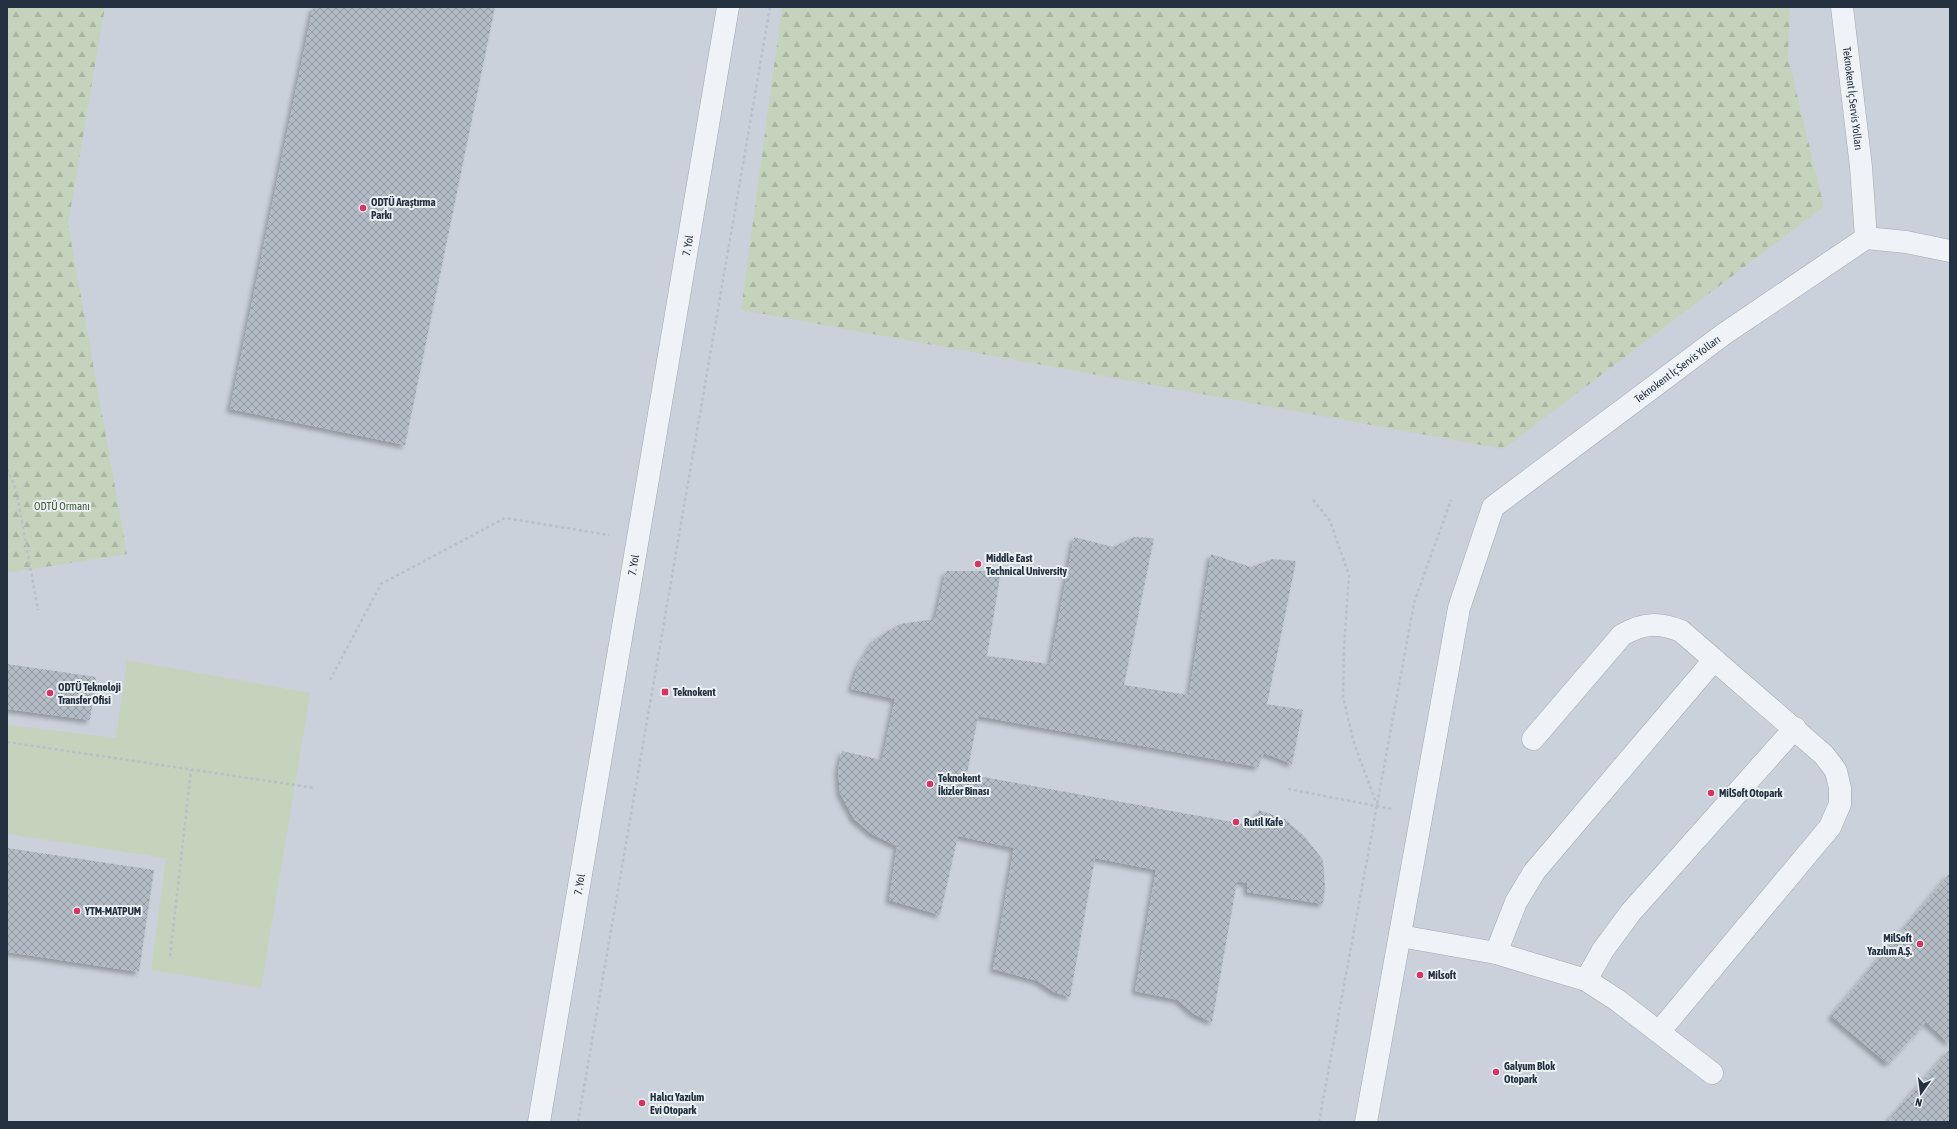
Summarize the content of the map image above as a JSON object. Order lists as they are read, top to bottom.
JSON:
{
  "streets": {
    "street": ["Teknokent İç Servis Yolları", "7. Yol"]
  },
  "parks": ["ODTÜ Ormanı"],
  "places": {
    "other": [
      "ODTÜ Araştırma Parkı",
      "Middle East Technical University",
      "ODTÜ Teknoloji Transfer Ofisi",
      "Teknokent İkizler Binası",
      "MilSoft Otopark",
      "Rutil Kafe",
      "YTM-MATPUM",
      "MilSoft Yazılım A.Ş.",
      "Milsoft",
      "Galyum Blok Otopark",
      "Halıcı Yazılım Evi Otopark"
    ],
    "transit": ["Teknokent"]
  },
  "north": "bottom"
}
